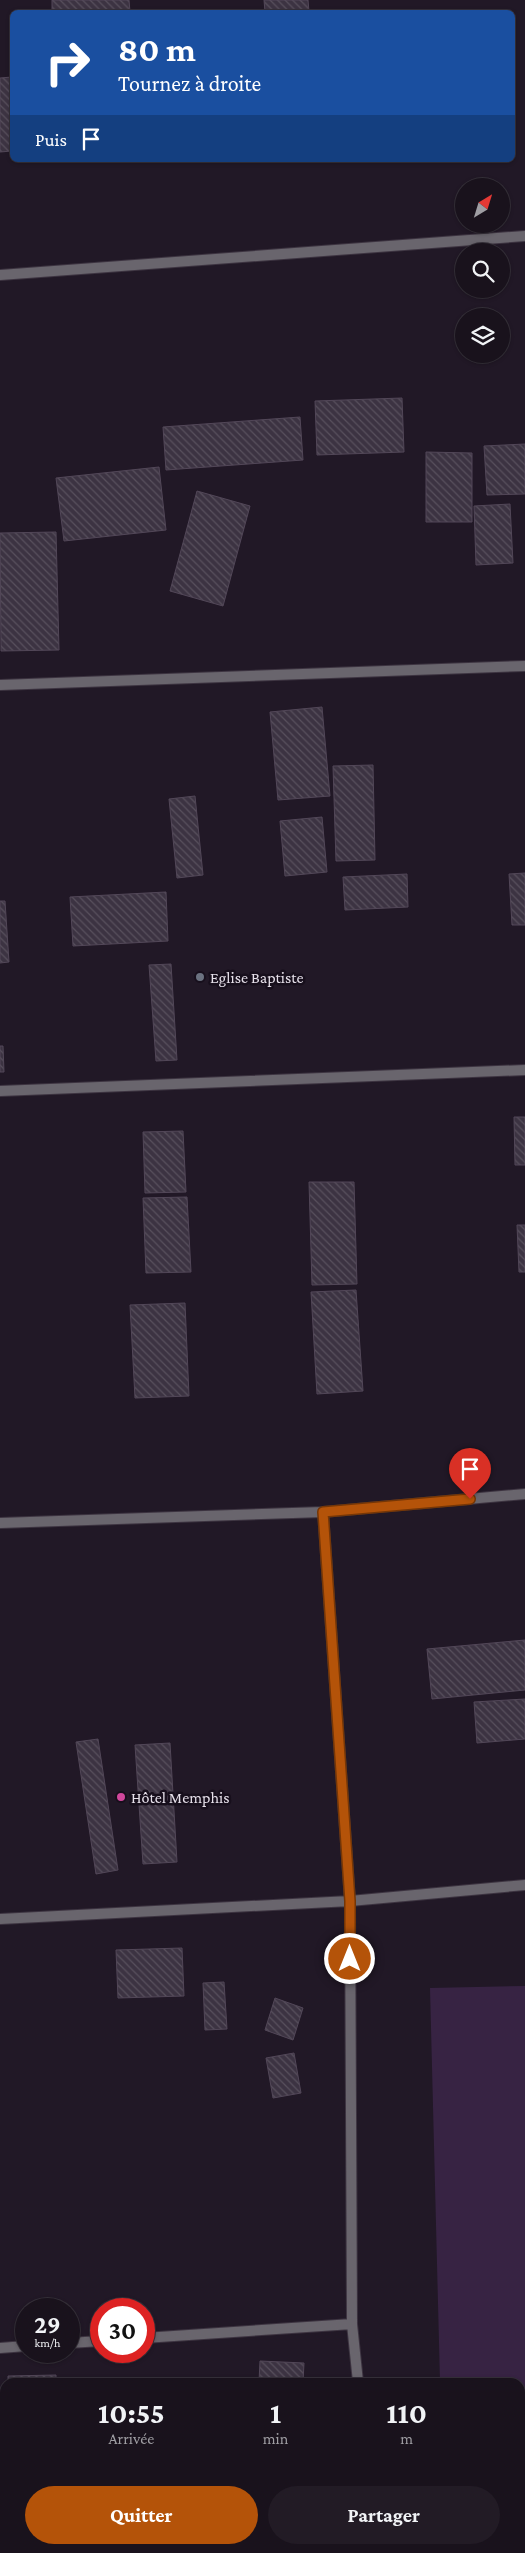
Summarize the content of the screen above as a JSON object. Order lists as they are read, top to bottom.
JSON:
{
  "places": ["Eglise Baptiste", "Hôtel Memphis"],
  "north": "top right",
  "page": {
    "turn": ["80 m", "Tournez à droite"],
    "then": "Puis",
    "speed": "29 km/h",
    "limit": "30",
    "eta": [
      "10:55",
      "Arrivée",
      "1",
      "min",
      "110",
      "m"
    ],
    "buttons": ["Quitter", "Partager"]
  }
}
